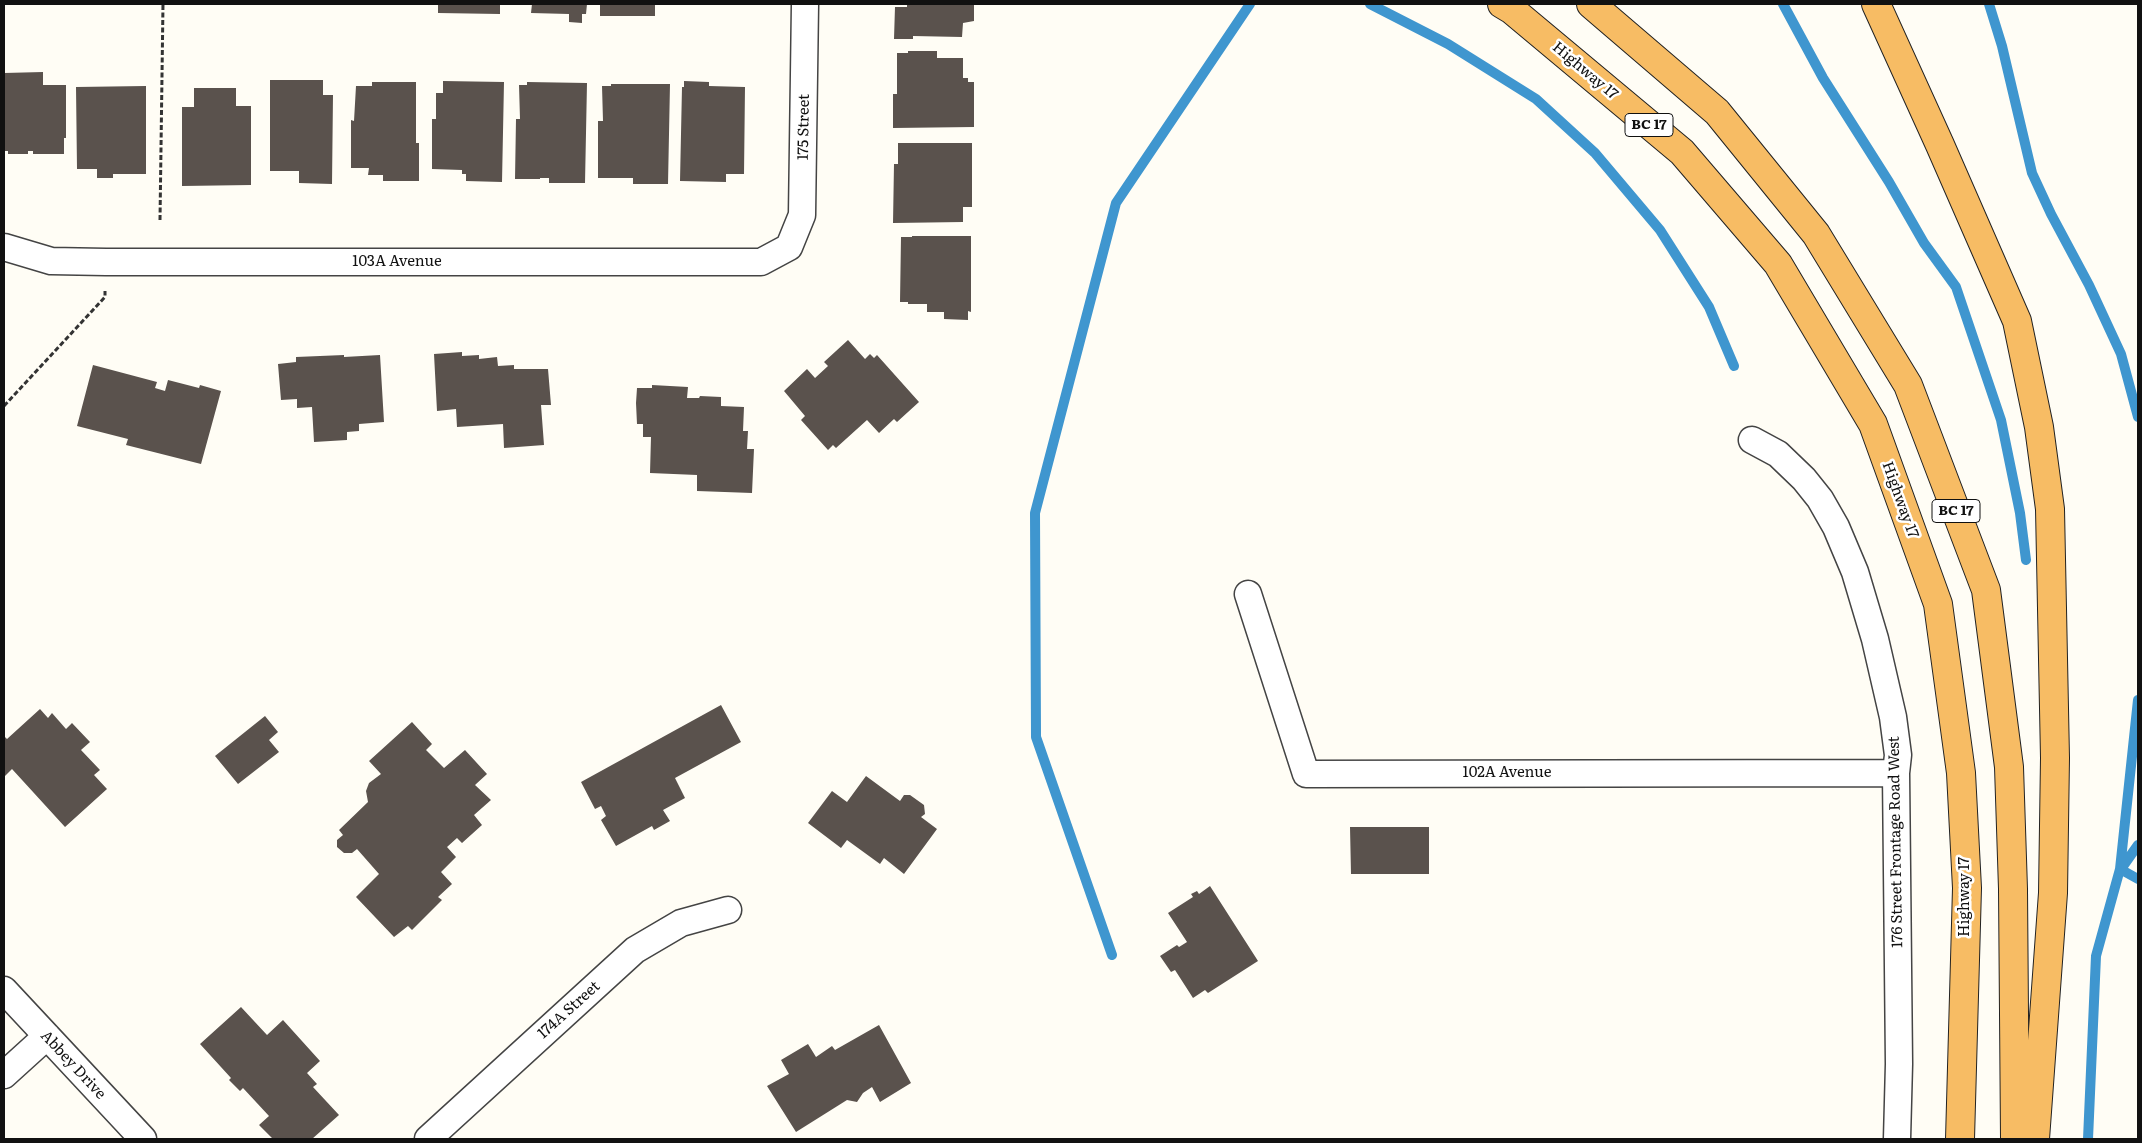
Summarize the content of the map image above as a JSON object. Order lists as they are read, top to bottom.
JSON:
{
  "streets": {
    "highway": ["Highway 17", "BC 17"],
    "street": [
      "175 Street",
      "103A Avenue",
      "102A Avenue",
      "176 Street Frontage Road West",
      "174A Street",
      "Abbey Drive"
    ]
  },
  "crossings": [
    ["175 Street", "103A Avenue"],
    ["102A Avenue", "176 Street Frontage Road West"]
  ]
}
